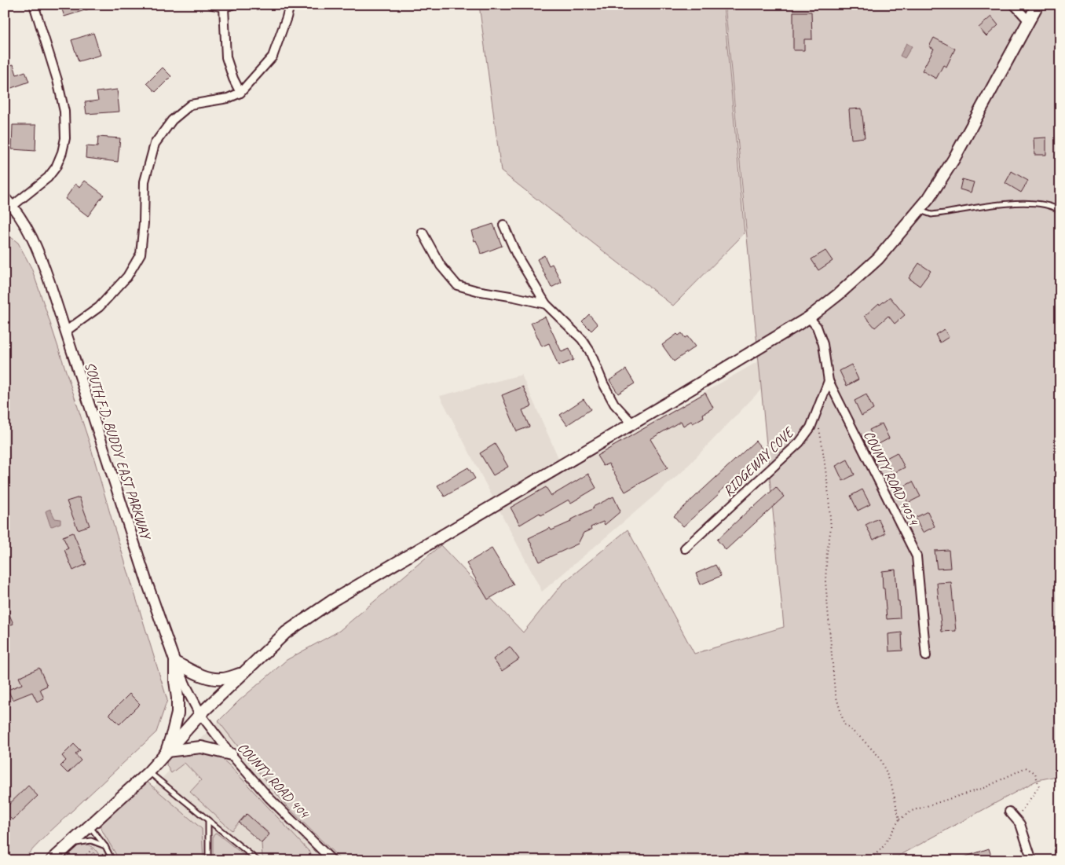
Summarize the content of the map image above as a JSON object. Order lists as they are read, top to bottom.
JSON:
{
  "streets": {
    "street": [
      "SOUTH F.D. BUDDY EAST PARKWAY",
      "RIDGEWAY COVE",
      "COUNTY ROAD 4054",
      "COUNTY ROAD 404"
    ]
  },
  "crossings": [
    ["SOUTH F.D. BUDDY EAST PARKWAY", "COUNTY ROAD 404"],
    ["RIDGEWAY COVE", "COUNTY ROAD 4054"]
  ]
}
